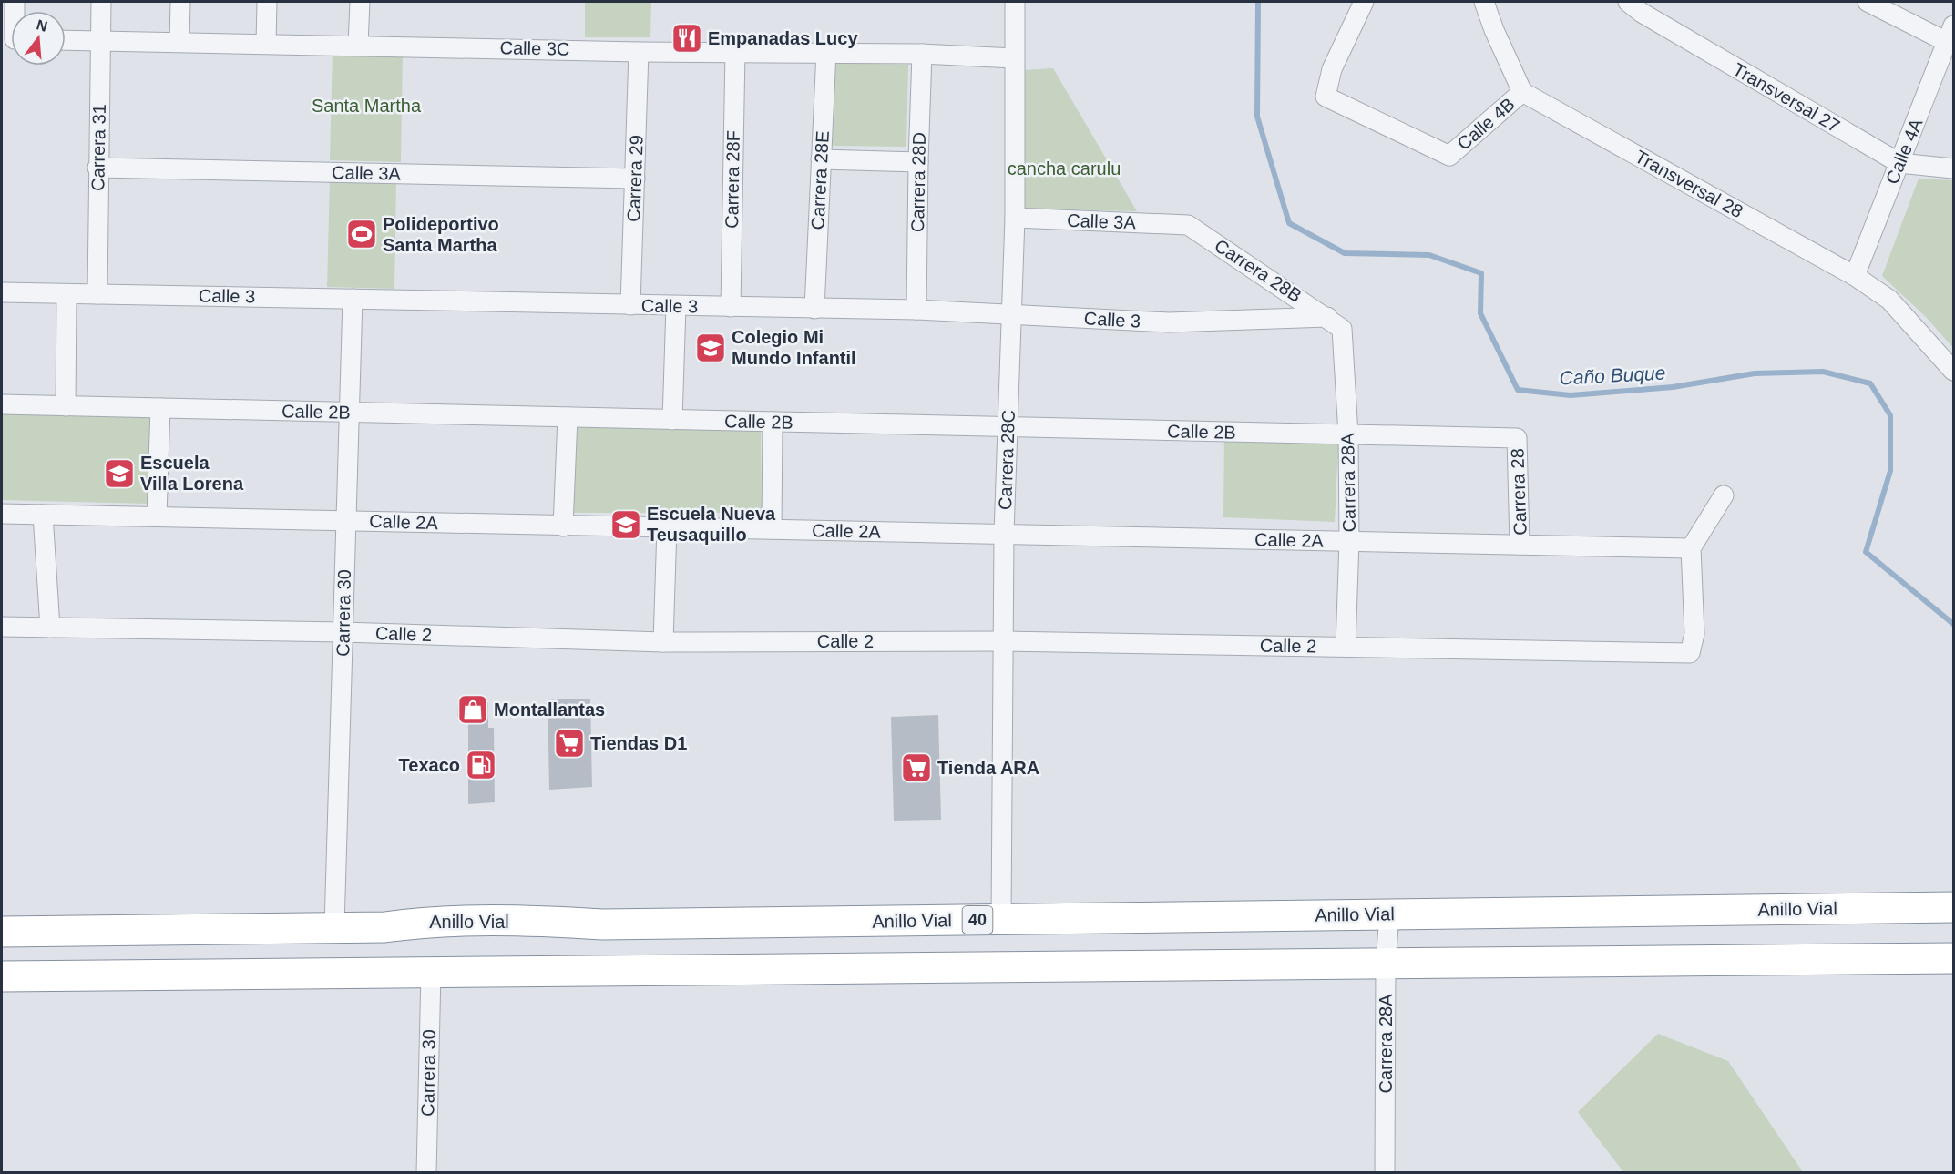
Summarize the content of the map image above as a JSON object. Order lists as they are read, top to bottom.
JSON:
{
  "streets": {
    "highway": ["Anillo Vial", "40"],
    "street": [
      "Calle 3C",
      "Transversal 27",
      "Calle 4B",
      "Carrera 31",
      "Calle 4A",
      "Calle 3A",
      "Carrera 29",
      "Carrera 28F",
      "Carrera 28E",
      "Carrera 28D",
      "Transversal 28",
      "Carrera 28B",
      "Calle 3",
      "Calle 2B",
      "Carrera 28C",
      "Carrera 28A",
      "Carrera 28",
      "Calle 2A",
      "Carrera 30",
      "Calle 2"
    ]
  },
  "crossings": [
    ["Calle 3C", "Carrera 31"],
    ["Calle 3C", "Carrera 29"],
    ["Calle 3C", "Carrera 28F"],
    ["Calle 3C", "Carrera 28E"],
    ["Calle 3C", "Carrera 28D"],
    ["Calle 3C", "Carrera 28C"],
    ["Transversal 27", "Calle 4A"],
    ["Calle 4B", "Transversal 28"],
    ["Carrera 31", "Calle 3A"],
    ["Carrera 31", "Calle 3"],
    ["Calle 4A", "Transversal 28"],
    ["Calle 3A", "Carrera 29"],
    ["Calle 3A", "Carrera 28B"],
    ["Calle 3A", "Carrera 28C"],
    ["Carrera 29", "Calle 3"],
    ["Carrera 28F", "Calle 3"],
    ["Carrera 28E", "Calle 3"],
    ["Carrera 28D", "Calle 3"],
    ["Carrera 28B", "Calle 3"],
    ["Carrera 28B", "Carrera 28A"],
    ["Calle 3", "Carrera 28C"],
    ["Calle 3", "Carrera 28A"],
    ["Calle 3", "Carrera 30"],
    ["Calle 2B", "Carrera 28C"],
    ["Calle 2B", "Carrera 28A"],
    ["Calle 2B", "Carrera 28"],
    ["Calle 2B", "Carrera 30"],
    ["Carrera 28C", "Calle 2A"],
    ["Carrera 28C", "Calle 2"],
    ["Carrera 28C", "Anillo Vial"],
    ["Carrera 28A", "Calle 2A"],
    ["Carrera 28A", "Calle 2"],
    ["Carrera 28A", "Anillo Vial"],
    ["Carrera 28", "Calle 2A"],
    ["Calle 2A", "Carrera 30"],
    ["Calle 2A", "Calle 2"],
    ["Carrera 30", "Calle 2"],
    ["Carrera 30", "Anillo Vial"]
  ],
  "water": ["Caño Buque"],
  "parks": ["Santa Martha", "cancha carulu"],
  "places": {
    "restaurant": ["Empanadas Lucy"],
    "sports": ["Polideportivo Santa Martha"],
    "school or university": ["Colegio Mi Mundo Infantil", "Escuela Villa Lorena", "Escuela Nueva Teusaquillo"],
    "shop": ["Montallantas"],
    "supermarket": ["Tiendas D1", "Tienda ARA"],
    "fuel station": ["Texaco"]
  },
  "north": "top"
}
